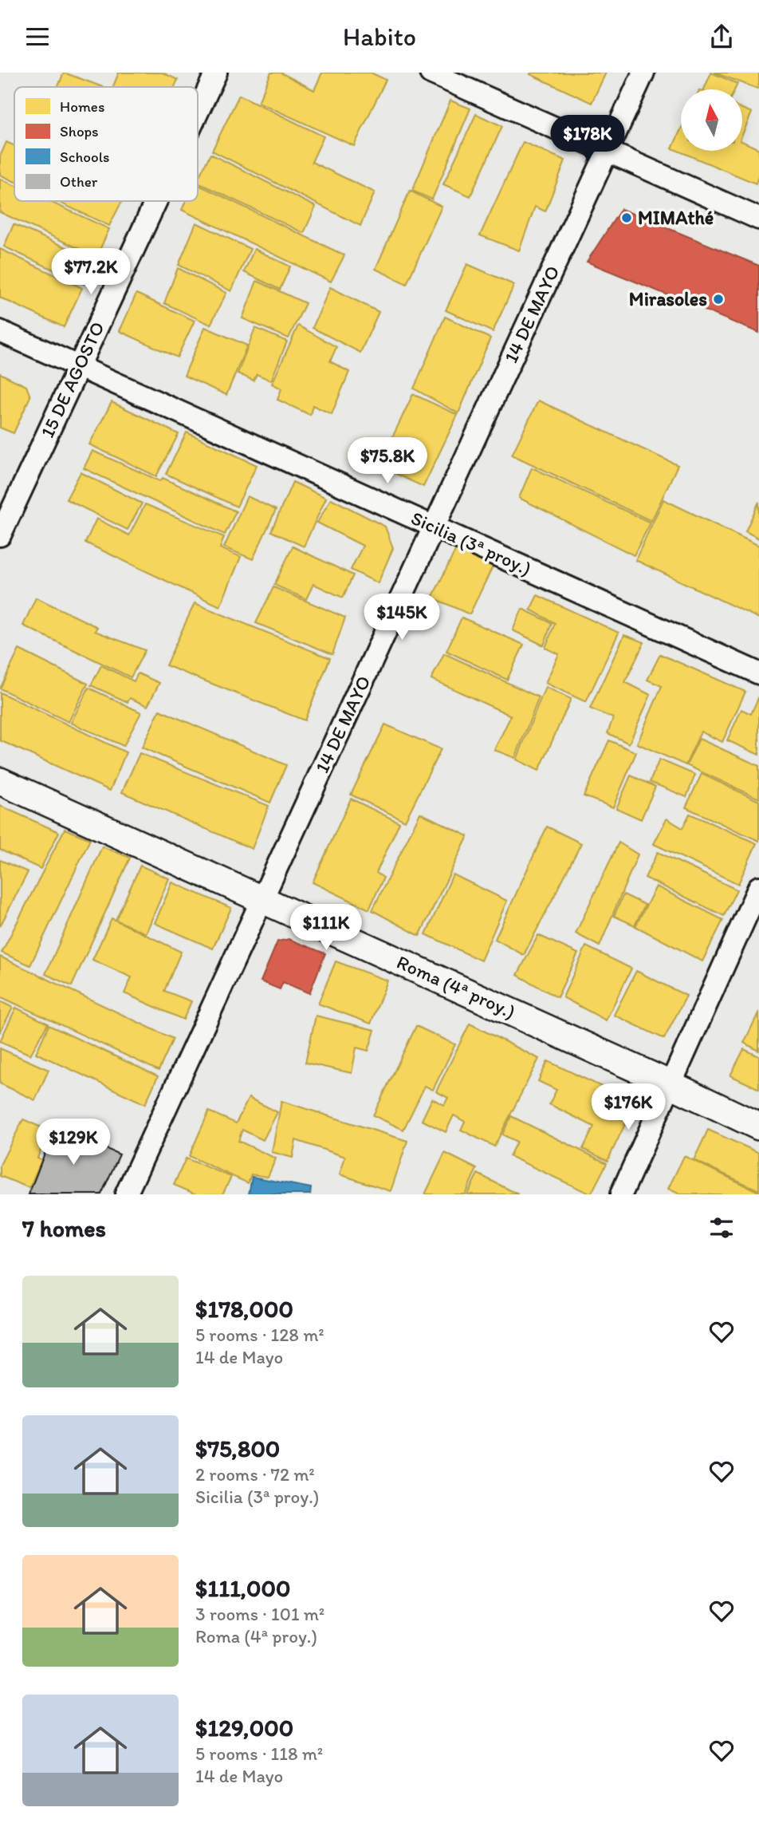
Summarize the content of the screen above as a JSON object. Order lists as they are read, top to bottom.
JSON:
{
  "streets": {
    "street": [
      "14 DE MAYO",
      "15 DE AGOSTO",
      "Sicilia (3ª proy.)",
      "Roma (4ª proy.)"
    ]
  },
  "crossings": [
    ["14 DE MAYO", "Sicilia (3ª proy.)"],
    ["14 DE MAYO", "Roma (4ª proy.)"],
    ["15 DE AGOSTO", "Sicilia (3ª proy.)"]
  ],
  "places": ["MIMAthé", "Mirasoles"],
  "legend": [
    "Homes",
    "Shops",
    "Schools",
    "Other"
  ],
  "north": "top",
  "page": {
    "header": "Habito",
    "price": [
      "$178K",
      "$77.2K",
      "$75.8K",
      "$145K",
      "$111K",
      "$176K",
      "$129K"
    ],
    "heading": "7 homes",
    "list": [
      {
        "name": "$178,000",
        "note": "5 rooms · 128 m² · 14 de Mayo"
      },
      {
        "name": "$75,800",
        "note": "2 rooms · 72 m² · Sicilia (3ª proy.)"
      },
      {
        "name": "$111,000",
        "note": "3 rooms · 101 m² · Roma (4ª proy.)"
      },
      {
        "name": "$129,000",
        "note": "5 rooms · 118 m² · 14 de Mayo"
      }
    ]
  }
}
